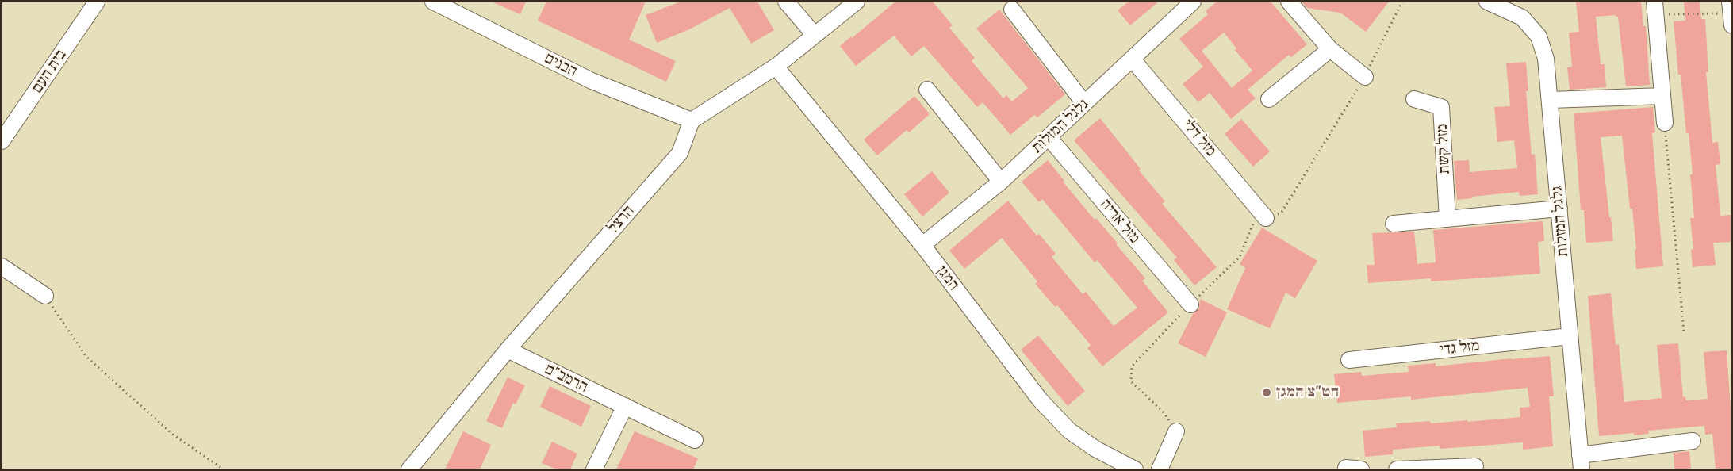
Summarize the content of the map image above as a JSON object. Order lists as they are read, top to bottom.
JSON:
{
  "streets": {
    "street": [
      "הבנים",
      "בית העם",
      "גלגל המזלות",
      "מזל דלי",
      "מזל קשת",
      "הרצל",
      "מזל אריה",
      "המגן",
      "מזל גדי",
      "הרמב\"ם"
    ]
  },
  "crossings": [
    ["הבנים", "הרצל"],
    ["גלגל המזלות", "מזל דלי"],
    ["גלגל המזלות", "מזל אריה"],
    ["גלגל המזלות", "המגן"],
    ["גלגל המזלות", "מזל גדי"],
    ["הרצל", "הרמב\"ם"]
  ],
  "places": ["חט\"צ המגן"]
}
